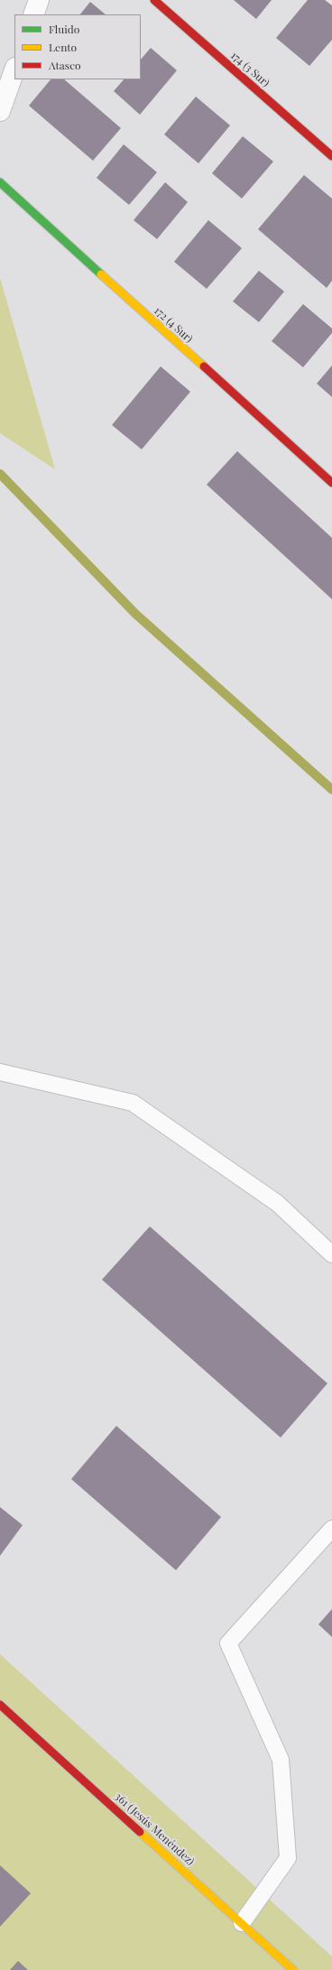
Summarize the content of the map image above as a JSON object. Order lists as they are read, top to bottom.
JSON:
{
  "streets": {
    "street": ["174 (3 Sur)", "172 (4 Sur)", "361 (Jesús Menéndez)"]
  },
  "legend": ["Fluido", "Lento", "Atasco"]
}
